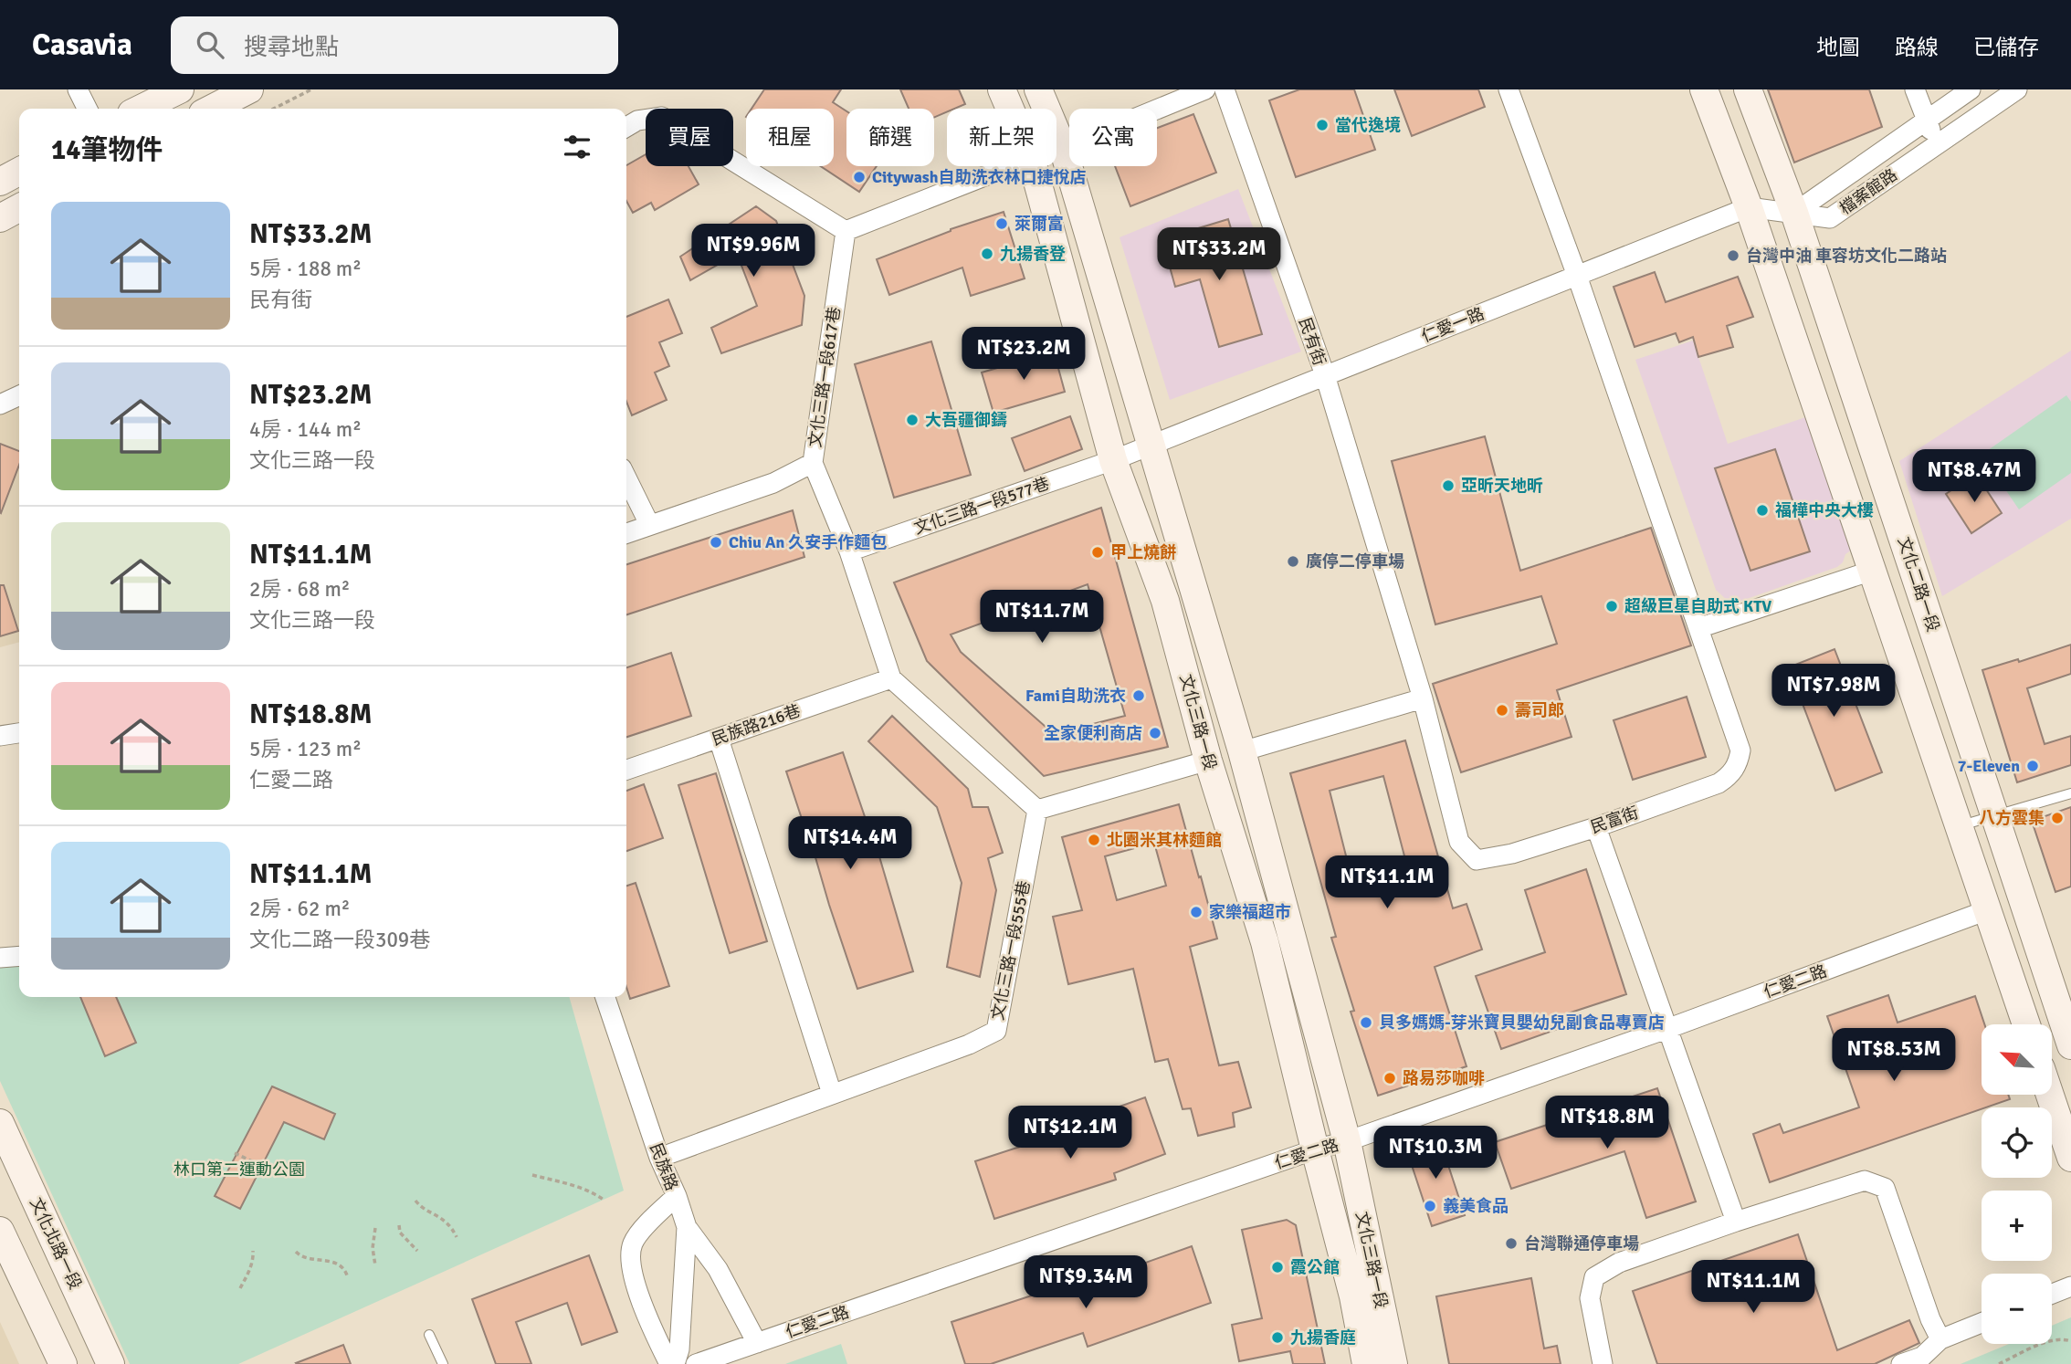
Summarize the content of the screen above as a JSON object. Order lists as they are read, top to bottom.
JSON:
{
  "streets": {
    "street": [
      "檔案館路",
      "仁愛一路",
      "民有街",
      "文化三路一段617巷",
      "文化三路一段577巷",
      "文化二路一段",
      "文化三路一段",
      "民族路216巷",
      "民富街",
      "文化三路一段555巷",
      "仁愛二路",
      "民族路",
      "文化北路一段"
    ]
  },
  "crossings": [
    ["檔案館路", "仁愛一路"],
    ["檔案館路", "文化二路一段"],
    ["仁愛一路", "民有街"],
    ["仁愛一路", "文化三路一段577巷"],
    ["仁愛一路", "文化二路一段"],
    ["仁愛一路", "文化三路一段"],
    ["仁愛一路", "民富街"],
    ["民有街", "民富街"],
    ["文化三路一段577巷", "文化三路一段"],
    ["文化三路一段", "仁愛二路"],
    ["文化三路一段555巷", "民族路"]
  ],
  "parks": ["林口第二運動公園"],
  "places": [
    "當代逸境",
    "Citywash自助洗衣林口捷悅店",
    "萊爾富",
    "九揚香登",
    "台灣中油 車容坊文化二路站",
    "大吾疆御鑄",
    "亞昕天地昕",
    "福樺中央大樓",
    "Chiu An 久安手作麵包",
    "甲上燒餅",
    "廣停二停車場",
    "超級巨星自助式 KTV",
    "Fami自助洗衣",
    "壽司郎",
    "全家便利商店",
    "7-Eleven",
    "八方雲集",
    "北園米其林麵館",
    "家樂福超市",
    "貝多媽媽-芽米寶貝嬰幼兒副食品專賣店",
    "路易莎咖啡",
    "義美食品",
    "台灣聯通停車場",
    "霞公館",
    "九揚香庭"
  ],
  "north": "top left",
  "page": {
    "header": "Casavia",
    "search": "搜尋地點",
    "nav": ["地圖", "路線", "已儲存"],
    "chip": [
      "買屋",
      "租屋",
      "篩選",
      "新上架",
      "公寓"
    ],
    "heading": "14筆物件",
    "list": [
      {
        "name": "NT$33.2M",
        "note": "5房 · 188 m² · 民有街"
      },
      {
        "name": "NT$23.2M",
        "note": "4房 · 144 m² · 文化三路一段"
      },
      {
        "name": "NT$11.1M",
        "note": "2房 · 68 m² · 文化三路一段"
      },
      {
        "name": "NT$18.8M",
        "note": "5房 · 123 m² · 仁愛二路"
      },
      {
        "name": "NT$11.1M",
        "note": "2房 · 62 m² · 文化二路一段309巷"
      }
    ],
    "price": [
      "NT$9.96M",
      "NT$33.2M",
      "NT$23.2M",
      "NT$8.47M",
      "NT$11.7M",
      "NT$7.98M",
      "NT$14.4M",
      "NT$11.1M",
      "NT$8.53M",
      "NT$18.8M",
      "NT$12.1M",
      "NT$10.3M",
      "NT$9.34M",
      "NT$11.1M"
    ],
    "map_buttons": ["+", "−"]
  }
}
